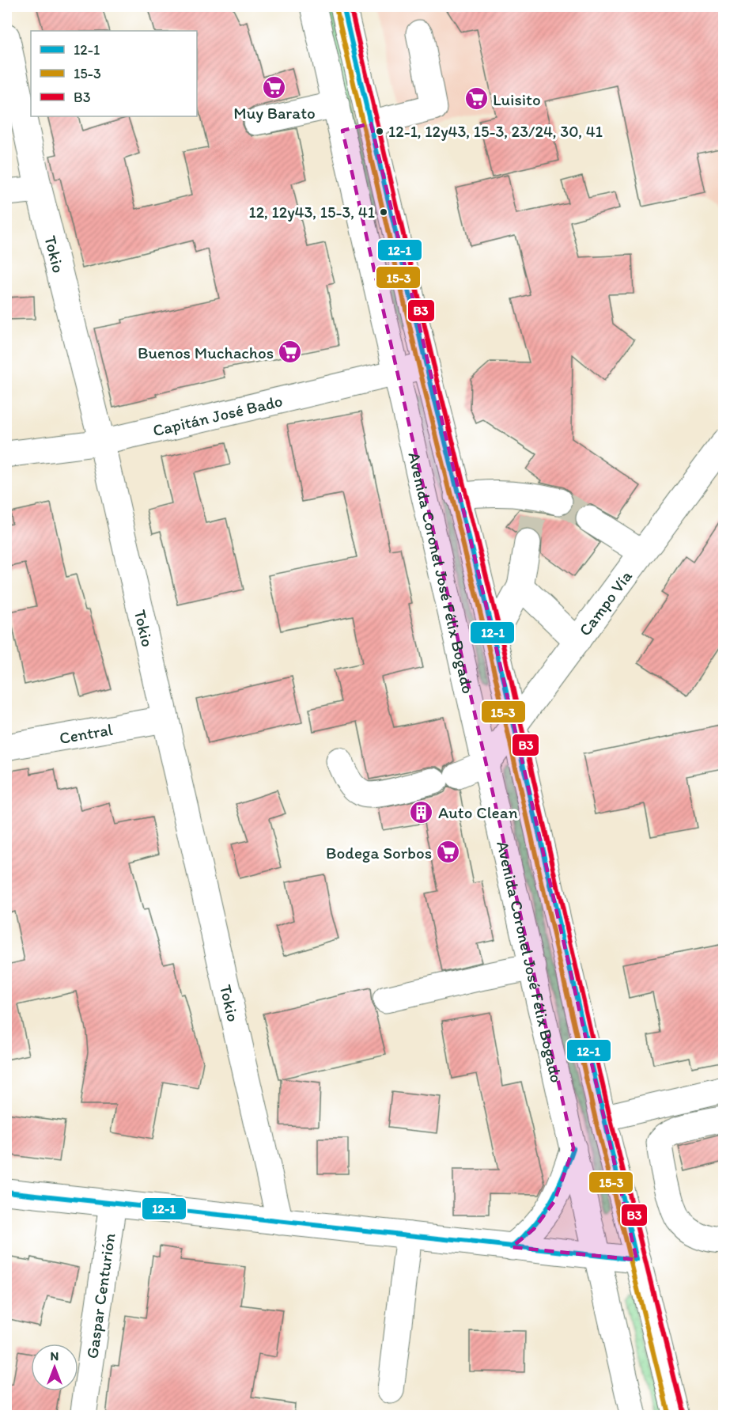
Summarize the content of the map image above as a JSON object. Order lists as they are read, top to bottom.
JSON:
{
  "streets": {
    "street": [
      "Tokio",
      "Capitán José Bado",
      "Avenida Coronel José Félix Bogado",
      "Campo Vía",
      "Central",
      "Gaspar Centurión"
    ]
  },
  "crossings": [
    ["Tokio", "Capitán José Bado"],
    ["Tokio", "Central"],
    ["Capitán José Bado", "Avenida Coronel José Félix Bogado"],
    ["Avenida Coronel José Félix Bogado", "Campo Vía"]
  ],
  "places": {
    "supermarket": [
      "Muy Barato",
      "Luisito",
      "Buenos Muchachos",
      "Bodega Sorbos"
    ],
    "other": ["12-1, 12y43, 15-3, 23/24, 30, 41", "12, 12y43, 15-3, 41"],
    "building": ["Auto Clean"]
  },
  "lines": ["transit line 12-1", "transit line B3", "transit line 15-3"],
  "legend": ["12-1", "15-3", "B3"],
  "north": "top"
}
